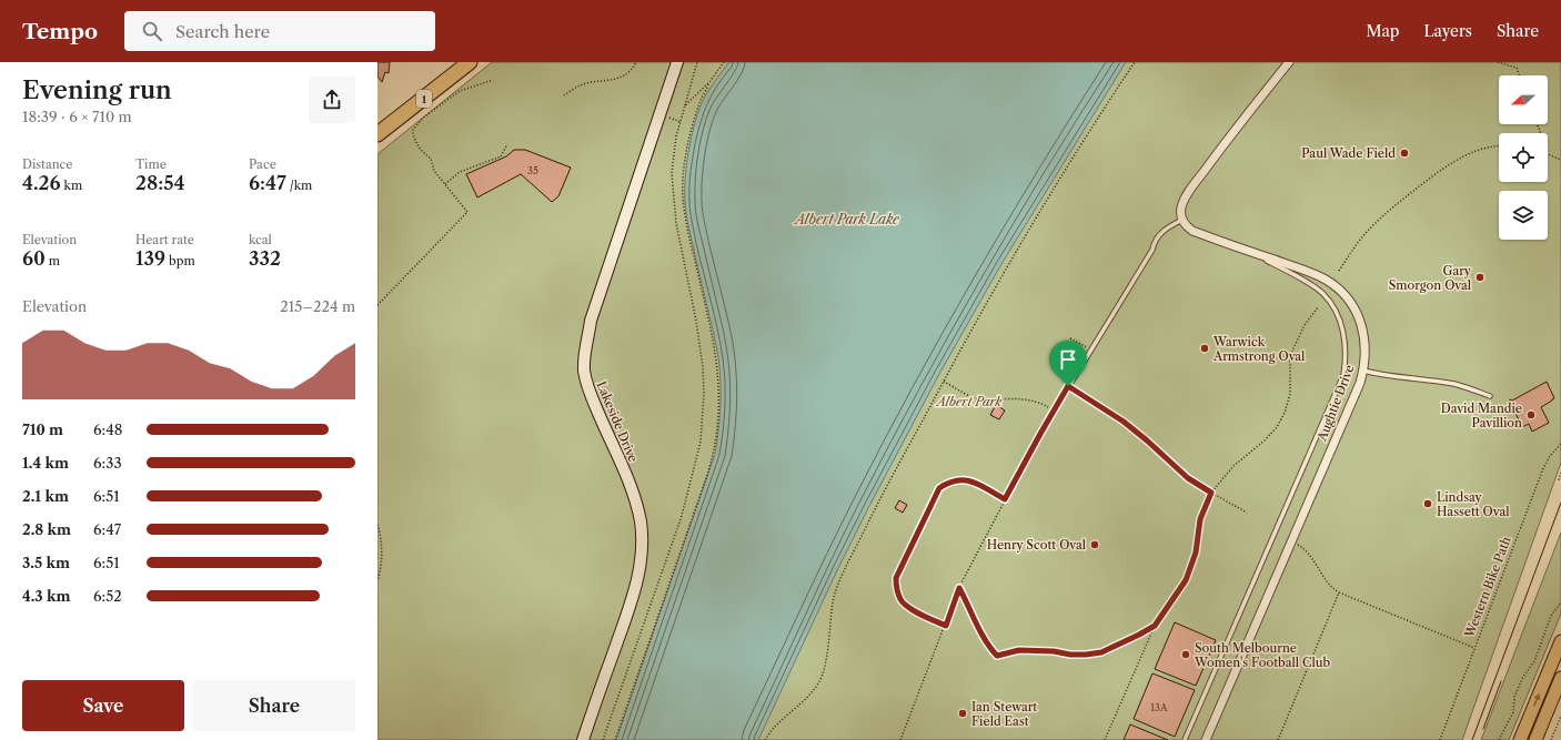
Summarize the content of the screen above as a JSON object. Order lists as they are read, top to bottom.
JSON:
{
  "streets": {
    "highway": ["1"],
    "street": ["Aughtie Drive", "Lakeside Drive"],
    "path": ["Western Bike Path"]
  },
  "water": ["Albert Park Lake"],
  "parks": ["Albert Park"],
  "places": [
    "Paul Wade Field",
    "Gary Smorgon Oval",
    "Warwick Armstrong Oval",
    "David Mandie Pavillion",
    "Lindsay Hassett Oval",
    "Henry Scott Oval",
    "South Melbourne Women's Football Club",
    "Ian Stewart Field East"
  ],
  "house_numbers": ["35", "13A"],
  "north": "left",
  "page": {
    "header": "Tempo",
    "search": "Search here",
    "nav": ["Map", "Layers", "Share"],
    "heading": ["Evening run", "18:39 · 6 × 710 m"],
    "stats": [
      ["Distance", "4.26 km"],
      ["Time", "28:54"],
      ["Pace", "6:47 /km"],
      ["Elevation", "60 m"],
      ["Heart rate", "139 bpm"],
      ["kcal", "332"]
    ],
    "chart": ["Elevation", "215–224 m"],
    "list": [
      {
        "name": "710 m",
        "note": "6:48"
      },
      {
        "name": "1.4 km",
        "note": "6:33"
      },
      {
        "name": "2.1 km",
        "note": "6:51"
      },
      {
        "name": "2.8 km",
        "note": "6:47"
      },
      {
        "name": "3.5 km",
        "note": "6:51"
      },
      {
        "name": "4.3 km",
        "note": "6:52"
      }
    ],
    "buttons": ["Save", "Share"]
  }
}
